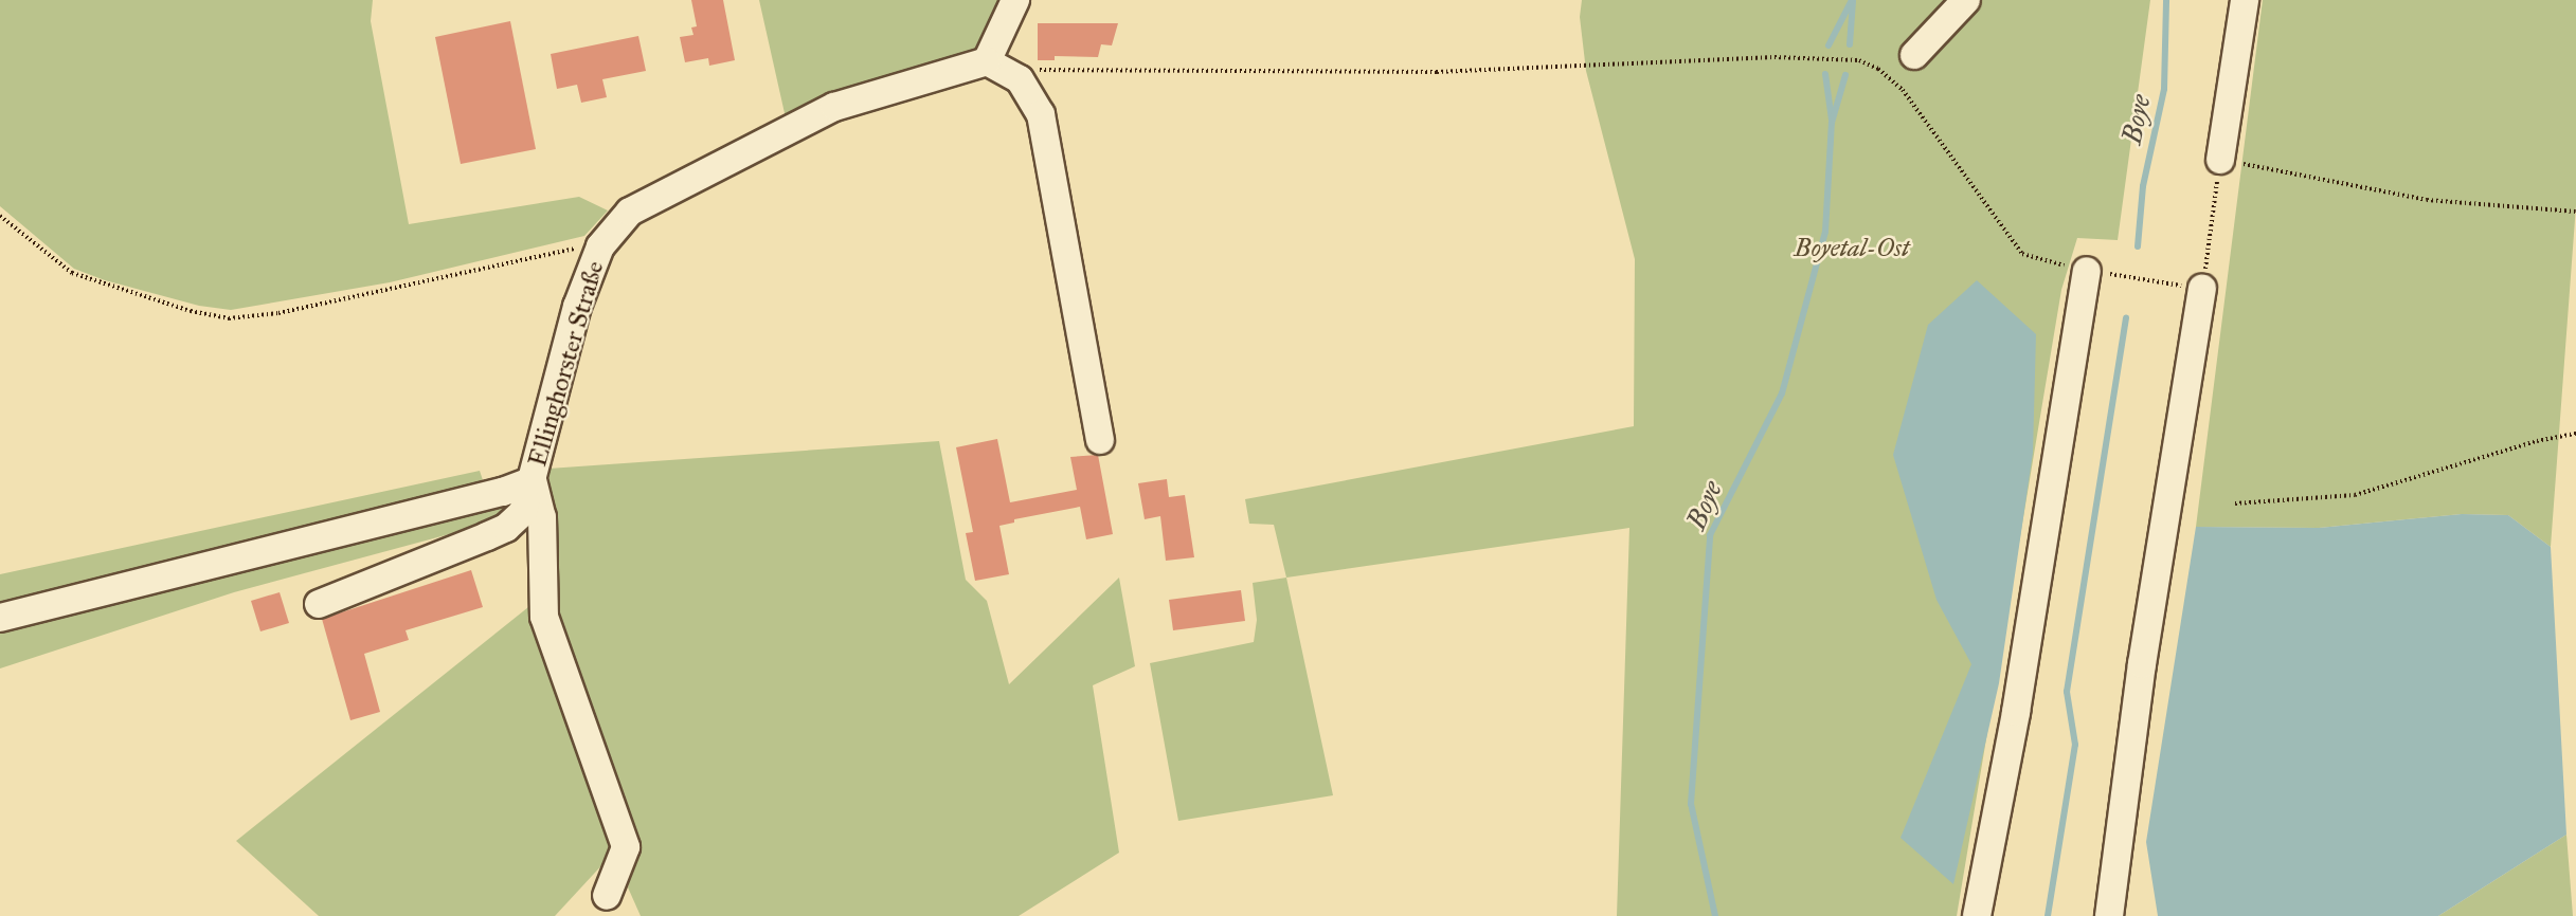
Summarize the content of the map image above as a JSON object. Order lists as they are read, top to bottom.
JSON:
{
  "streets": {
    "street": ["Ellinghorster Straße"]
  },
  "water": ["Boye"],
  "parks": ["Boyetal-Ost"]
}
